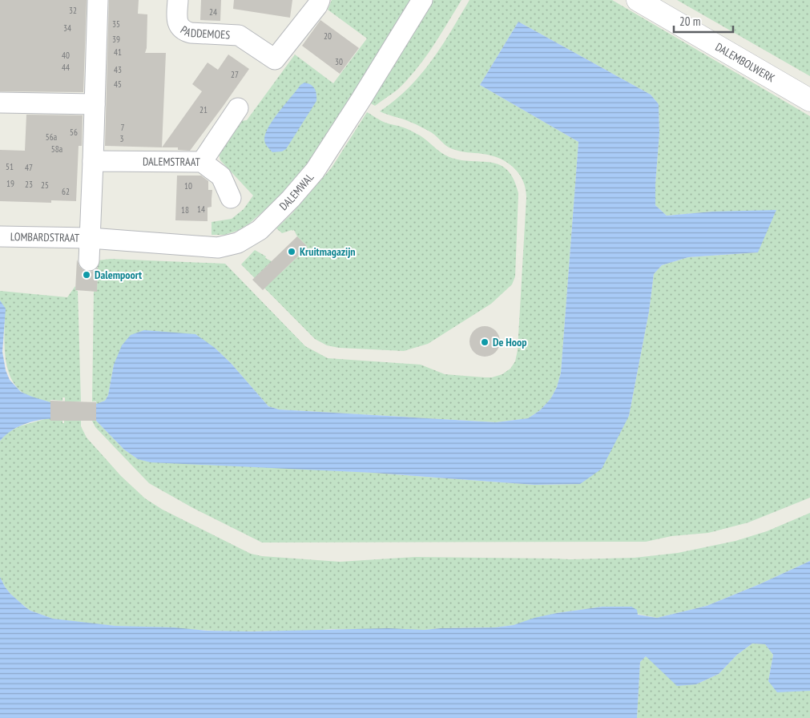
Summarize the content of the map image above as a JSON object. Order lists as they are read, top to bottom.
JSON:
{
  "streets": {
    "street": [
      "PADDEMOES",
      "DALEMBOLWERK",
      "DALEMSTRAAT",
      "DALEMWAL",
      "LOMBARDSTRAAT"
    ]
  },
  "crossings": [
    ["DALEMWAL", "LOMBARDSTRAAT"]
  ],
  "places": ["Kruitmagazijn", "Dalempoort", "De Hoop"],
  "house_numbers": [
    "32",
    "24",
    "35",
    "34",
    "20",
    "39",
    "41",
    "40",
    "30",
    "44",
    "43",
    "27",
    "45",
    "21",
    "7",
    "56",
    "56a",
    "3",
    "58a",
    "51",
    "47",
    "19",
    "23",
    "25",
    "10",
    "62",
    "14",
    "18"
  ],
  "scale_bar": "20 m"
}
